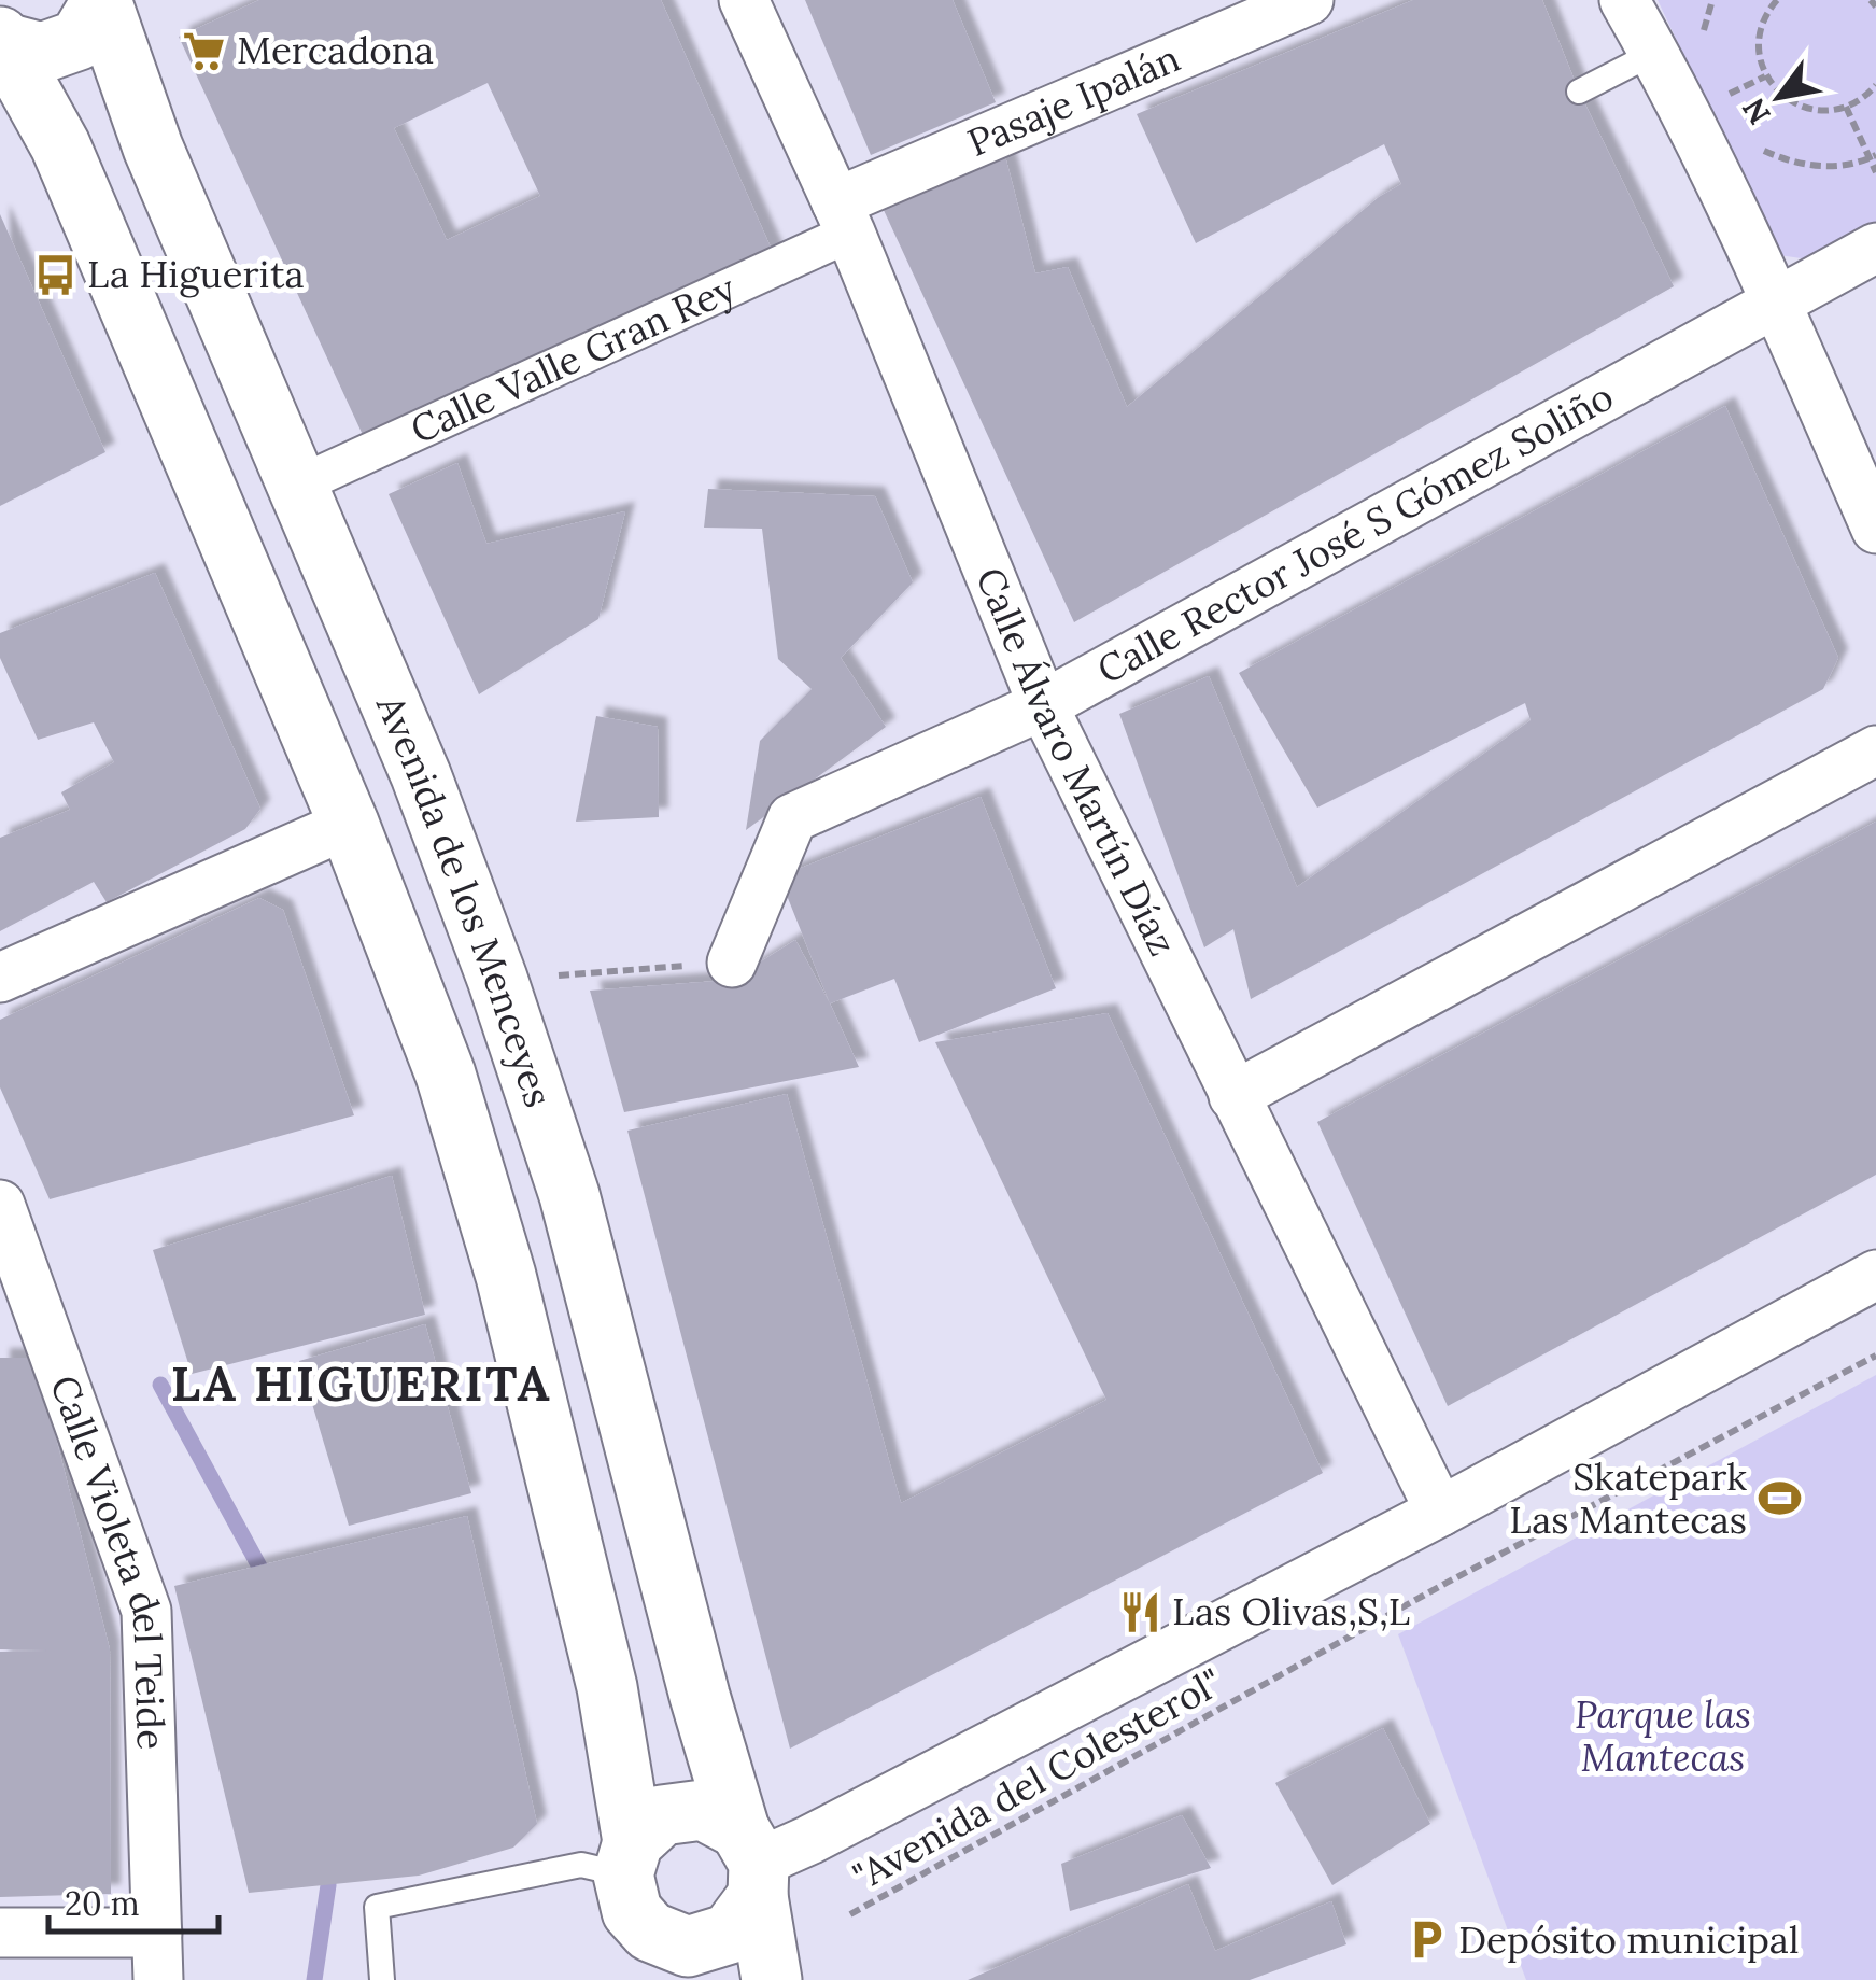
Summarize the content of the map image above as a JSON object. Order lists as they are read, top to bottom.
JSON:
{
  "streets": {
    "main road": ["Avenida de los Menceyes"],
    "street": [
      "Pasaje Ipalán",
      "Calle Valle Gran Rey",
      "Calle Rector José S Gómez Soliño",
      "Calle Álvaro Martín Díaz",
      "Calle Violeta del Teide"
    ],
    "path": ["\"Avenida del Colesterol\""]
  },
  "crossings": [
    ["Pasaje Ipalán", "Calle Valle Gran Rey"],
    ["Pasaje Ipalán", "Calle Álvaro Martín Díaz"],
    ["Calle Valle Gran Rey", "Calle Álvaro Martín Díaz"],
    ["Calle Valle Gran Rey", "Avenida de los Menceyes"],
    ["Calle Rector José S Gómez Soliño", "Calle Álvaro Martín Díaz"]
  ],
  "districts": ["LA HIGUERITA"],
  "parks": ["Parque las Mantecas"],
  "places": {
    "supermarket": ["Mercadona"],
    "bus stop": ["La Higuerita"],
    "sports": ["Skatepark Las Mantecas"],
    "restaurant": ["Las Olivas,S,L"],
    "parking": ["Depósito municipal"]
  },
  "scale_bar": "20 m",
  "north": "bottom left"
}
